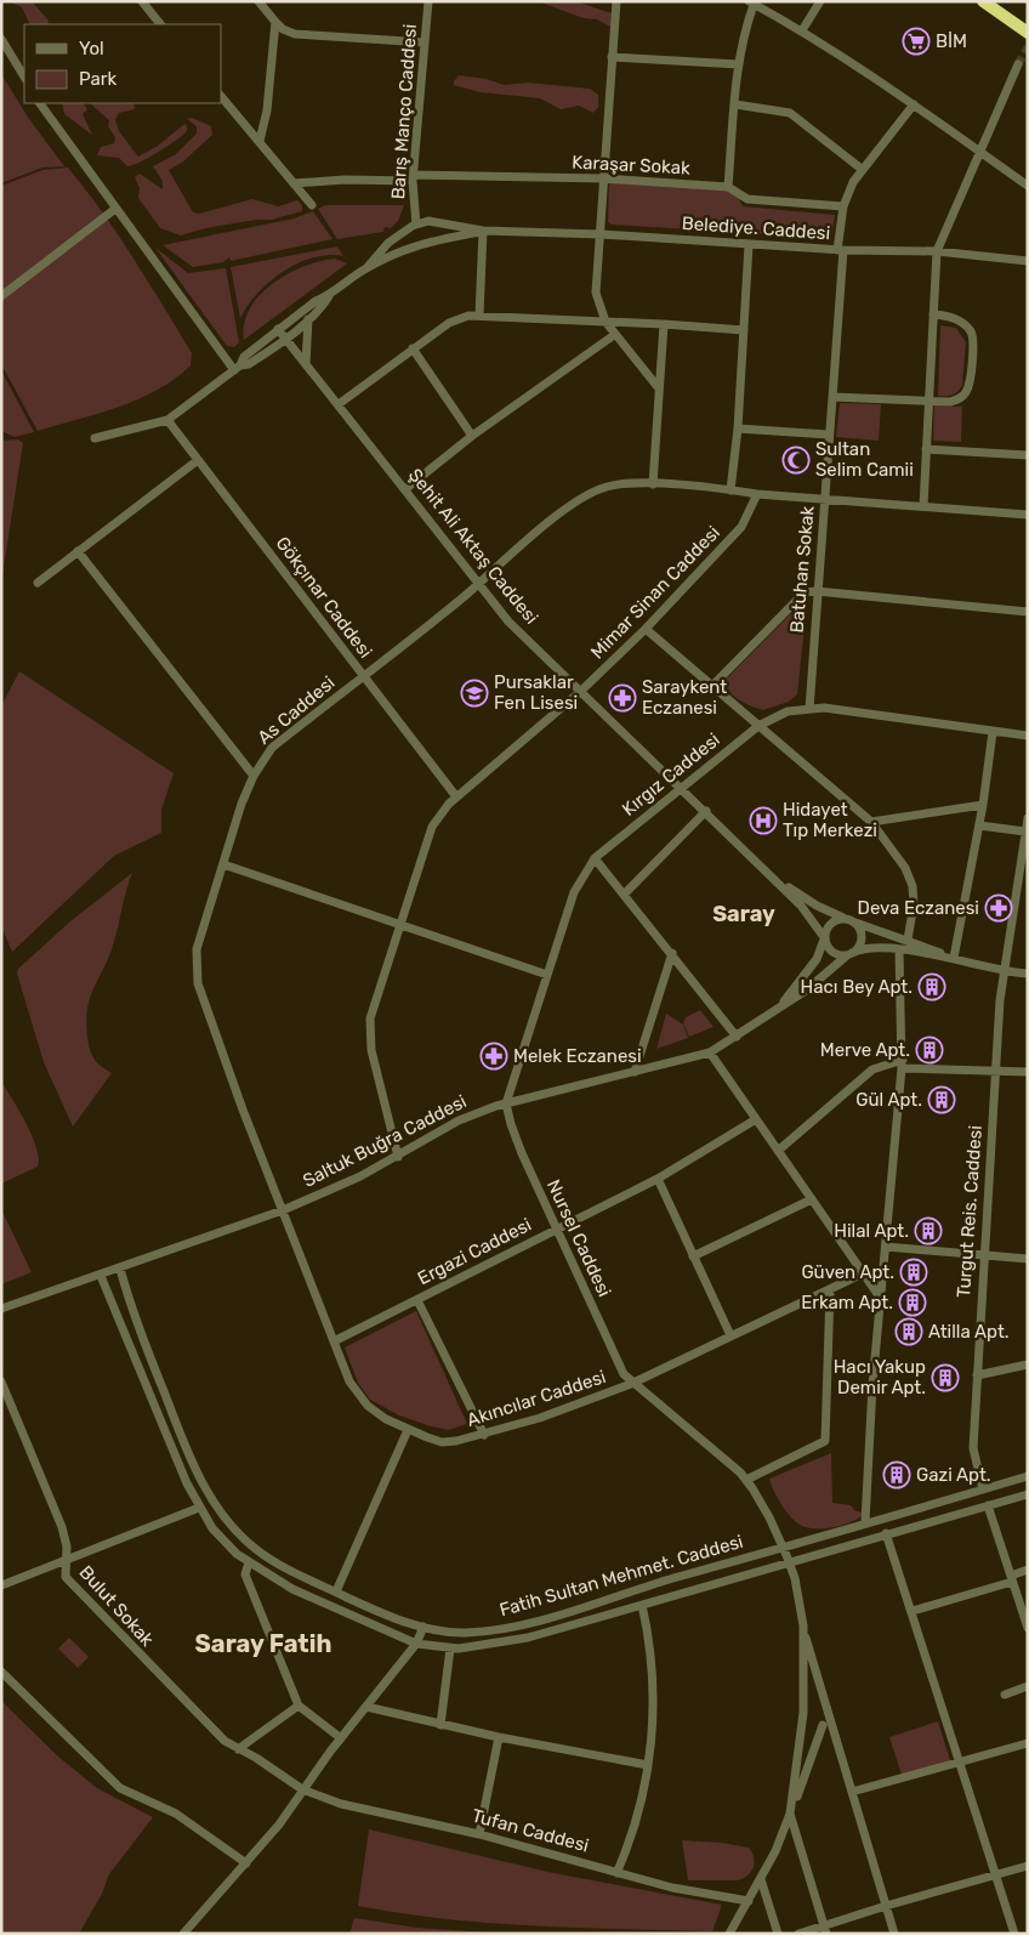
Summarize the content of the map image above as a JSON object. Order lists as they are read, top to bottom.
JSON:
{
  "streets": {
    "street": [
      "Barış Manço Caddesi",
      "Karaşar Sokak",
      "Belediye. Caddesi",
      "Şehit Ali Aktaş Caddesi",
      "Batuhan Sokak",
      "Mimar Sinan Caddesi",
      "Gökçınar Caddesi",
      "As Caddesi",
      "Kırgız Caddesi",
      "Saltuk Buğra Caddesi",
      "Turgut Reis. Caddesi",
      "Nursel Caddesi",
      "Ergazi Caddesi",
      "Akıncılar Caddesi",
      "Fatih Sultan Mehmet. Caddesi",
      "Bulut Sokak",
      "Tufan Caddesi"
    ]
  },
  "crossings": [
    ["Barış Manço Caddesi", "Karaşar Sokak"],
    ["Karaşar Sokak", "Batuhan Sokak"],
    ["Belediye. Caddesi", "Batuhan Sokak"],
    ["Şehit Ali Aktaş Caddesi", "Mimar Sinan Caddesi"],
    ["Şehit Ali Aktaş Caddesi", "As Caddesi"],
    ["Şehit Ali Aktaş Caddesi", "Kırgız Caddesi"],
    ["Şehit Ali Aktaş Caddesi", "Saltuk Buğra Caddesi"],
    ["Şehit Ali Aktaş Caddesi", "Turgut Reis. Caddesi"],
    ["Batuhan Sokak", "Kırgız Caddesi"],
    ["Mimar Sinan Caddesi", "Gökçınar Caddesi"],
    ["Mimar Sinan Caddesi", "As Caddesi"],
    ["Mimar Sinan Caddesi", "Saltuk Buğra Caddesi"],
    ["Gökçınar Caddesi", "As Caddesi"],
    ["As Caddesi", "Saltuk Buğra Caddesi"],
    ["As Caddesi", "Akıncılar Caddesi"],
    ["Kırgız Caddesi", "Saltuk Buğra Caddesi"],
    ["Kırgız Caddesi", "Nursel Caddesi"],
    ["Saltuk Buğra Caddesi", "Nursel Caddesi"],
    ["Saltuk Buğra Caddesi", "Akıncılar Caddesi"],
    ["Saltuk Buğra Caddesi", "Fatih Sultan Mehmet. Caddesi"],
    ["Turgut Reis. Caddesi", "Fatih Sultan Mehmet. Caddesi"],
    ["Nursel Caddesi", "Ergazi Caddesi"],
    ["Nursel Caddesi", "Akıncılar Caddesi"],
    ["Ergazi Caddesi", "Akıncılar Caddesi"],
    ["Akıncılar Caddesi", "Fatih Sultan Mehmet. Caddesi"],
    ["Bulut Sokak", "Tufan Caddesi"]
  ],
  "districts": ["Saray", "Saray Fatih"],
  "places": {
    "supermarket": ["BİM"],
    "mosque": ["Sultan Selim Camii"],
    "school or university": ["Pursaklar Fen Lisesi"],
    "pharmacy": ["Saraykent Eczanesi", "Deva Eczanesi", "Melek Eczanesi"],
    "hospital": ["Hidayet Tıp Merkezi"],
    "building": [
      "Hacı Bey Apt.",
      "Merve Apt.",
      "Gül Apt.",
      "Hilal Apt.",
      "Güven Apt.",
      "Erkam Apt.",
      "Atilla Apt.",
      "Hacı Yakup Demir Apt.",
      "Gazi Apt."
    ]
  },
  "legend": ["Yol", "Park"]
}
